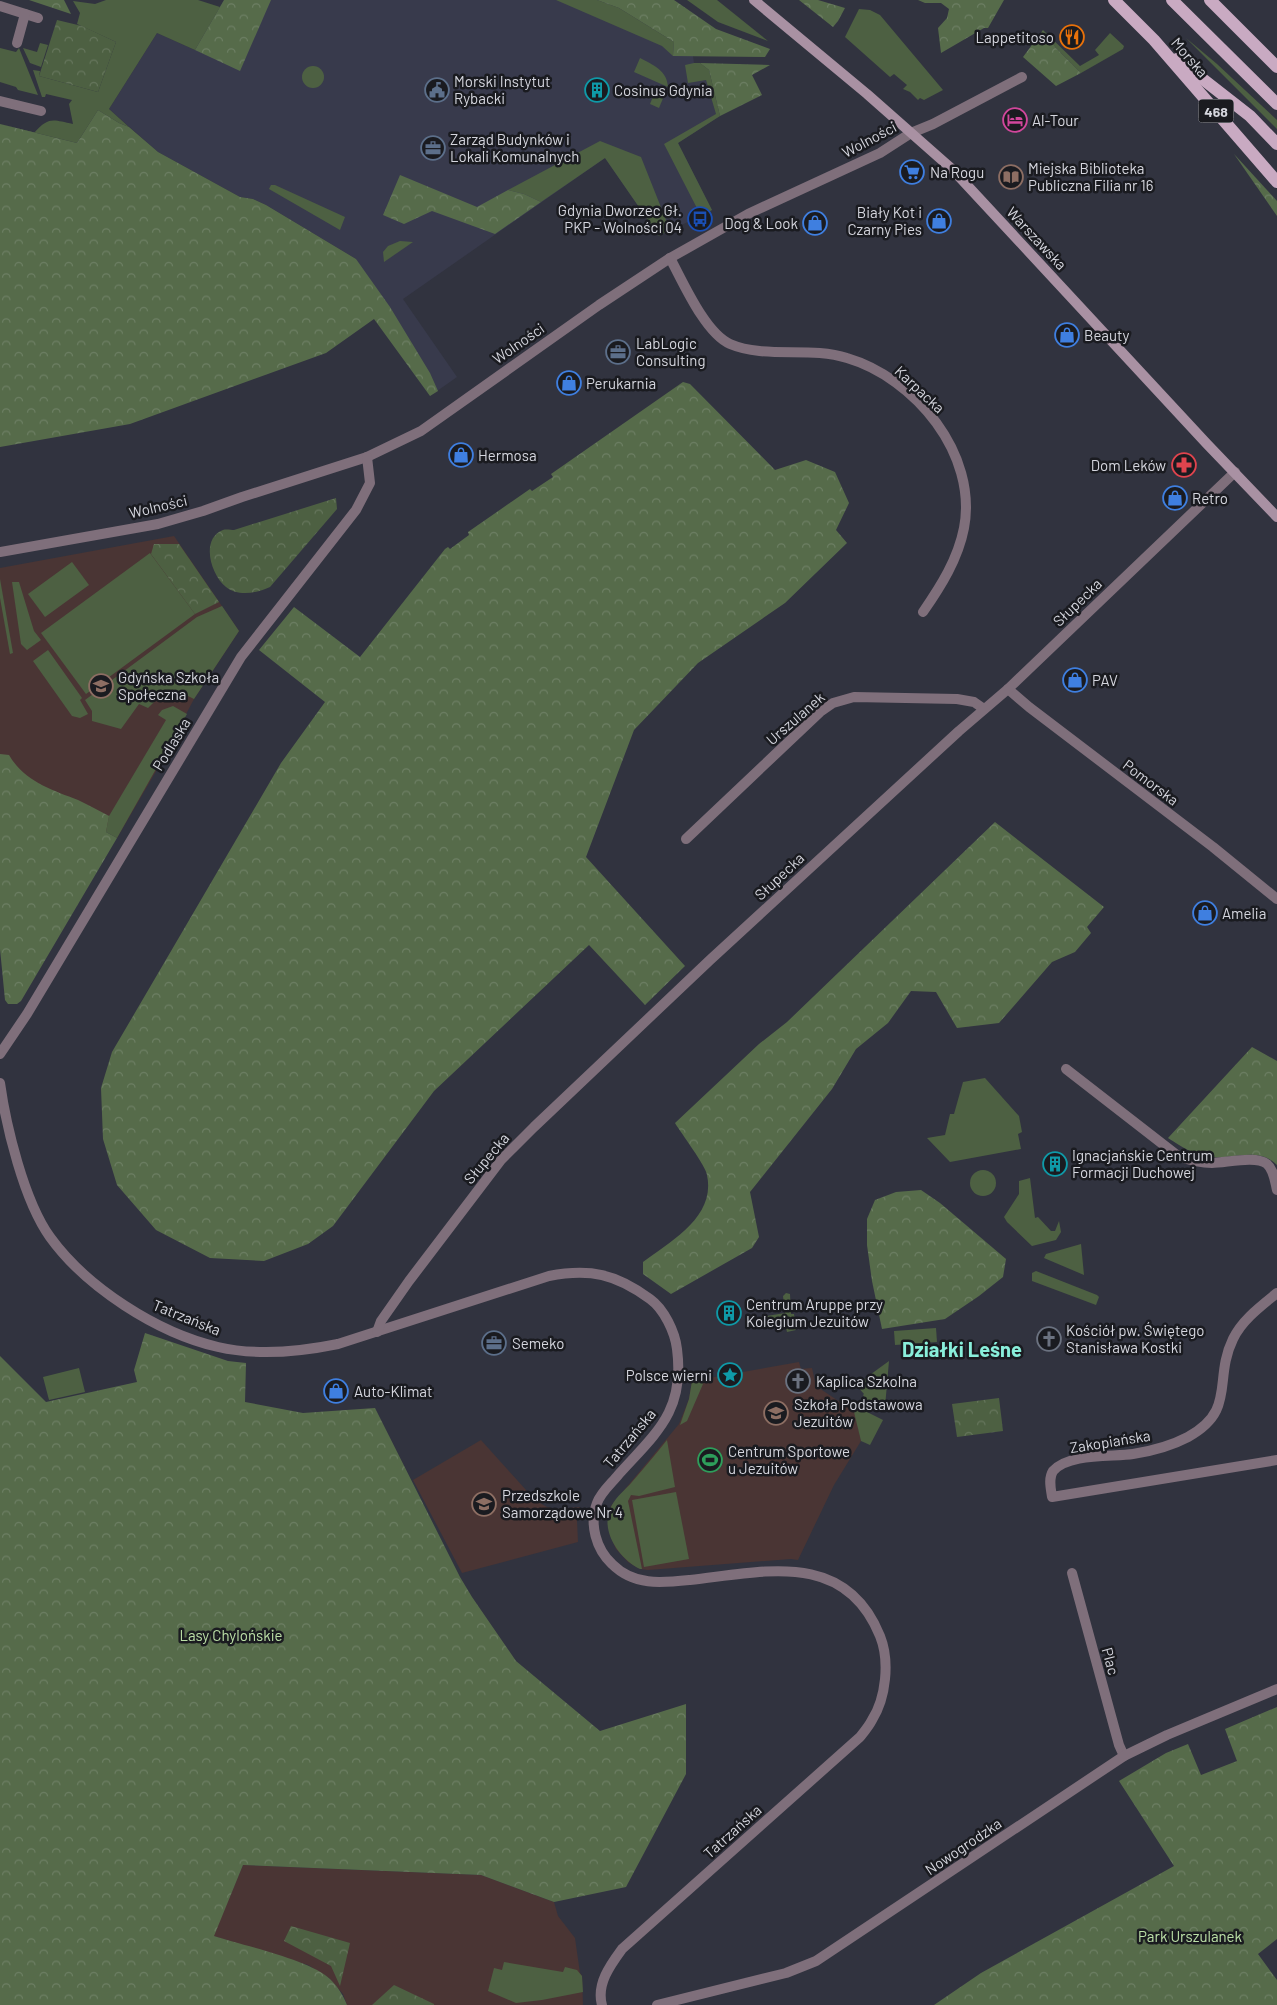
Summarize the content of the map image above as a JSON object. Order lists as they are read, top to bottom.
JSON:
{
  "streets": {
    "main road": ["Morska", "468"],
    "street": [
      "Wolności",
      "Warszawska",
      "Karpacka",
      "Słupecka",
      "Urszulanek",
      "Podlaska",
      "Pomorska",
      "Tatrzańska",
      "Zakopiańska",
      "Plac",
      "Nowogrodzka"
    ]
  },
  "crossings": [
    ["Wolności", "Warszawska"],
    ["Wolności", "Karpacka"],
    ["Wolności", "Podlaska"],
    ["Warszawska", "Słupecka"],
    ["Słupecka", "Urszulanek"],
    ["Słupecka", "Pomorska"],
    ["Słupecka", "Tatrzańska"],
    ["Plac", "Nowogrodzka"]
  ],
  "districts": ["Działki Leśne"],
  "parks": ["Lasy Chylońskie", "Park Urszulanek"],
  "places": {
    "restaurant": ["Lappetitoso"],
    "public building": ["Morski Instytut Rybacki"],
    "building": ["Cosinus Gdynia", "Ignacjańskie Centrum Formacji Duchowej", "Centrum Aruppe przy Kolegium Jezuitów"],
    "hotel": ["Al-Tour"],
    "office": ["Zarząd Budynków i Lokali Komunalnych", "LabLogic Consulting", "Semeko"],
    "supermarket": ["Na Rogu"],
    "library": ["Miejska Biblioteka Publiczna Filia nr 16"],
    "bus stop": ["Gdynia Dworzec Gł. PKP - Wolności 04"],
    "shop": [
      "Biały Kot i Czarny Pies",
      "Dog & Look",
      "Beauty",
      "Perukarnia",
      "Hermosa",
      "Retro",
      "PAV",
      "Amelia",
      "Auto-Klimat"
    ],
    "pharmacy": ["Dom Leków"],
    "school or university": ["Gdyńska Szkoła Społeczna", "Szkoła Podstawowa Jezuitów", "Przedszkole Samorządowe Nr 4"],
    "church": ["Kościół pw. Świętego Stanisława Kostki", "Kaplica Szkolna"],
    "place": ["Polsce wierni"],
    "sports": ["Centrum Sportowe u Jezuitów"]
  }
}
